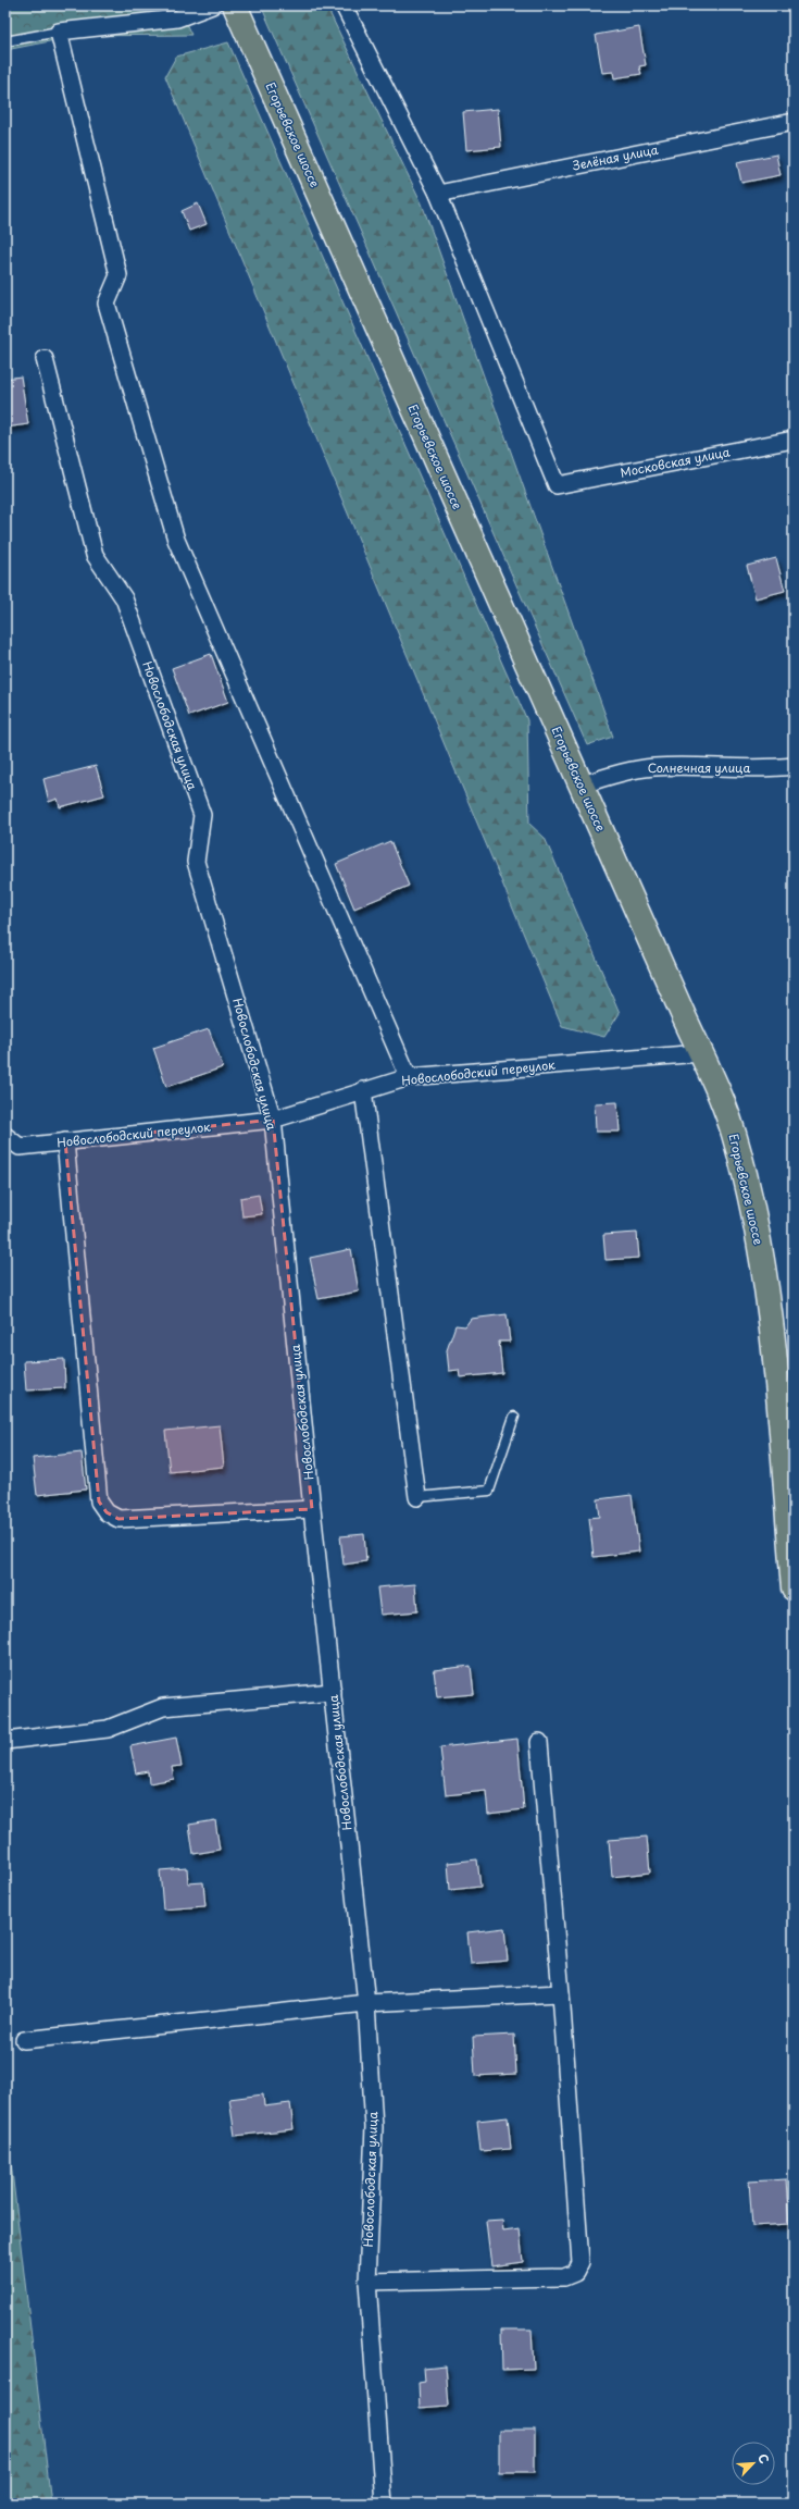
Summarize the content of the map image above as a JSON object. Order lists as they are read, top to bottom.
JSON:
{
  "streets": {
    "main road": ["Егорьевское шоссе"],
    "street": [
      "Зелёная улица",
      "Московская улица",
      "Новослободская улица",
      "Солнечная улица",
      "Новослободский переулок"
    ]
  },
  "crossings": [
    ["Егорьевское шоссе", "Солнечная улица"],
    ["Егорьевское шоссе", "Новослободский переулок"],
    ["Зелёная улица", "Московская улица"],
    ["Новослободская улица", "Новослободский переулок"]
  ],
  "north": "top right"
}
